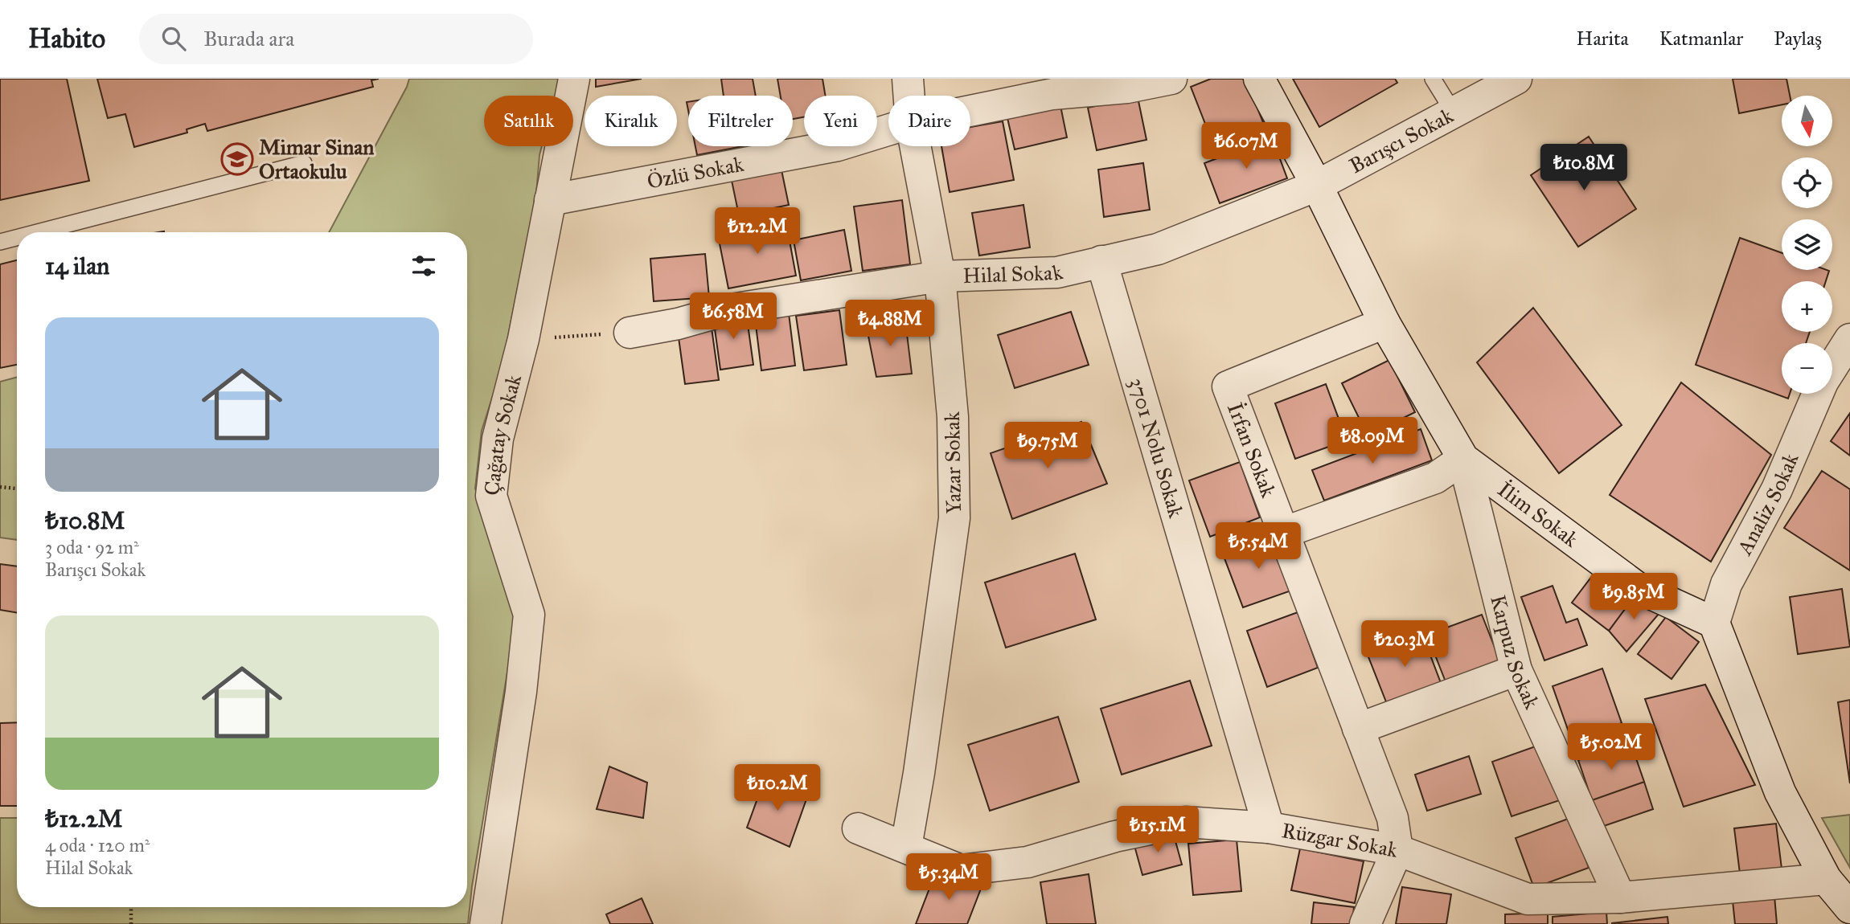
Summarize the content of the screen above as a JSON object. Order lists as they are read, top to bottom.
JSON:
{
  "streets": {
    "street": [
      "Barışcı Sokak",
      "Özlü Sokak",
      "Hilal Sokak",
      "Çağatay Sokak",
      "3701 Nolu Sokak",
      "İrfan Sokak",
      "Yazar Sokak",
      "Analiz Sokak",
      "İlim Sokak",
      "Karpuz Sokak",
      "Rüzgar Sokak"
    ]
  },
  "crossings": [
    ["Barışcı Sokak", "Hilal Sokak"],
    ["Barışcı Sokak", "İlim Sokak"],
    ["Özlü Sokak", "Çağatay Sokak"],
    ["Hilal Sokak", "3701 Nolu Sokak"],
    ["Hilal Sokak", "Yazar Sokak"],
    ["Hilal Sokak", "İlim Sokak"],
    ["3701 Nolu Sokak", "Rüzgar Sokak"],
    ["İrfan Sokak", "İlim Sokak"],
    ["İrfan Sokak", "Rüzgar Sokak"],
    ["Yazar Sokak", "Rüzgar Sokak"],
    ["Analiz Sokak", "İlim Sokak"],
    ["İlim Sokak", "Karpuz Sokak"],
    ["Karpuz Sokak", "Rüzgar Sokak"]
  ],
  "places": {
    "school or university": ["Mimar Sinan Ortaokulu"]
  },
  "north": "bottom",
  "page": {
    "header": "Habito",
    "search": "Burada ara",
    "nav": ["Harita", "Katmanlar", "Paylaş"],
    "map_buttons": ["+", "−"],
    "chip": [
      "Satılık",
      "Kiralık",
      "Filtreler",
      "Yeni",
      "Daire"
    ],
    "price": [
      "₺6.07M",
      "₺10.8M",
      "₺12.2M",
      "₺6.58M",
      "₺4.88M",
      "₺8.09M",
      "₺9.75M",
      "₺5.54M",
      "₺9.85M",
      "₺20.3M",
      "₺5.02M",
      "₺10.2M",
      "₺15.1M",
      "₺5.34M"
    ],
    "heading": "14 ilan",
    "list": [
      {
        "name": "₺10.8M",
        "note": "3 oda · 92 m² · Barışcı Sokak"
      },
      {
        "name": "₺12.2M",
        "note": "4 oda · 120 m² · Hilal Sokak"
      }
    ]
  }
}
